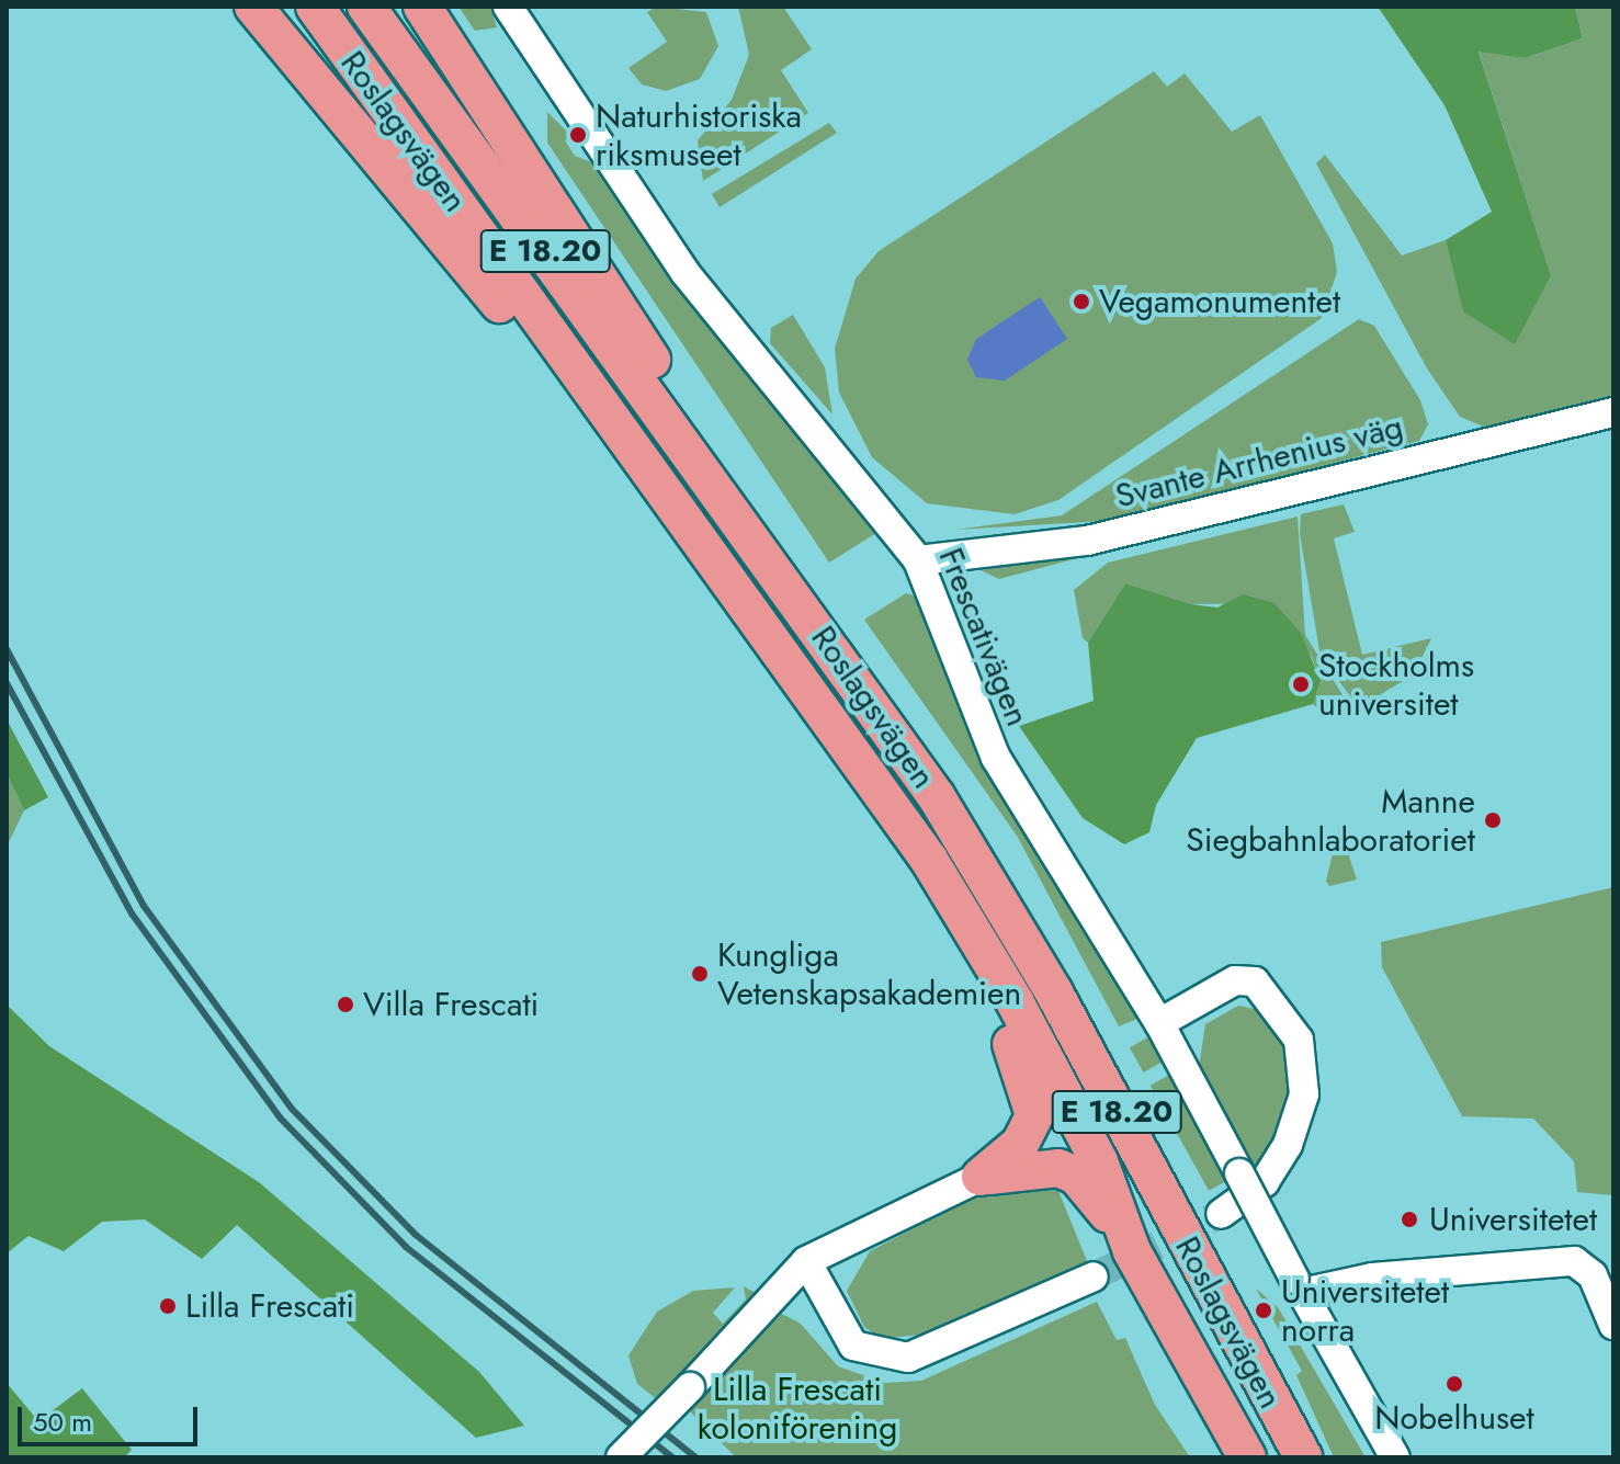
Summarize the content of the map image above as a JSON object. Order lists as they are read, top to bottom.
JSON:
{
  "streets": {
    "main road": ["Roslagsvägen", "E 18.20"],
    "street": ["Svante Arrhenius väg", "Frescativägen"]
  },
  "crossings": [
    ["Svante Arrhenius väg", "Frescativägen"]
  ],
  "parks": ["Lilla Frescati koloniförening"],
  "places": [
    "Naturhistoriska riksmuseet",
    "Vegamonumentet",
    "Stockholms universitet",
    "Manne Siegbahnlaboratoriet",
    "Kungliga Vetenskapsakademien",
    "Villa Frescati",
    "Universitetet",
    "Lilla Frescati",
    "Universitetet norra",
    "Nobelhuset"
  ],
  "scale_bar": "50 m"
}
